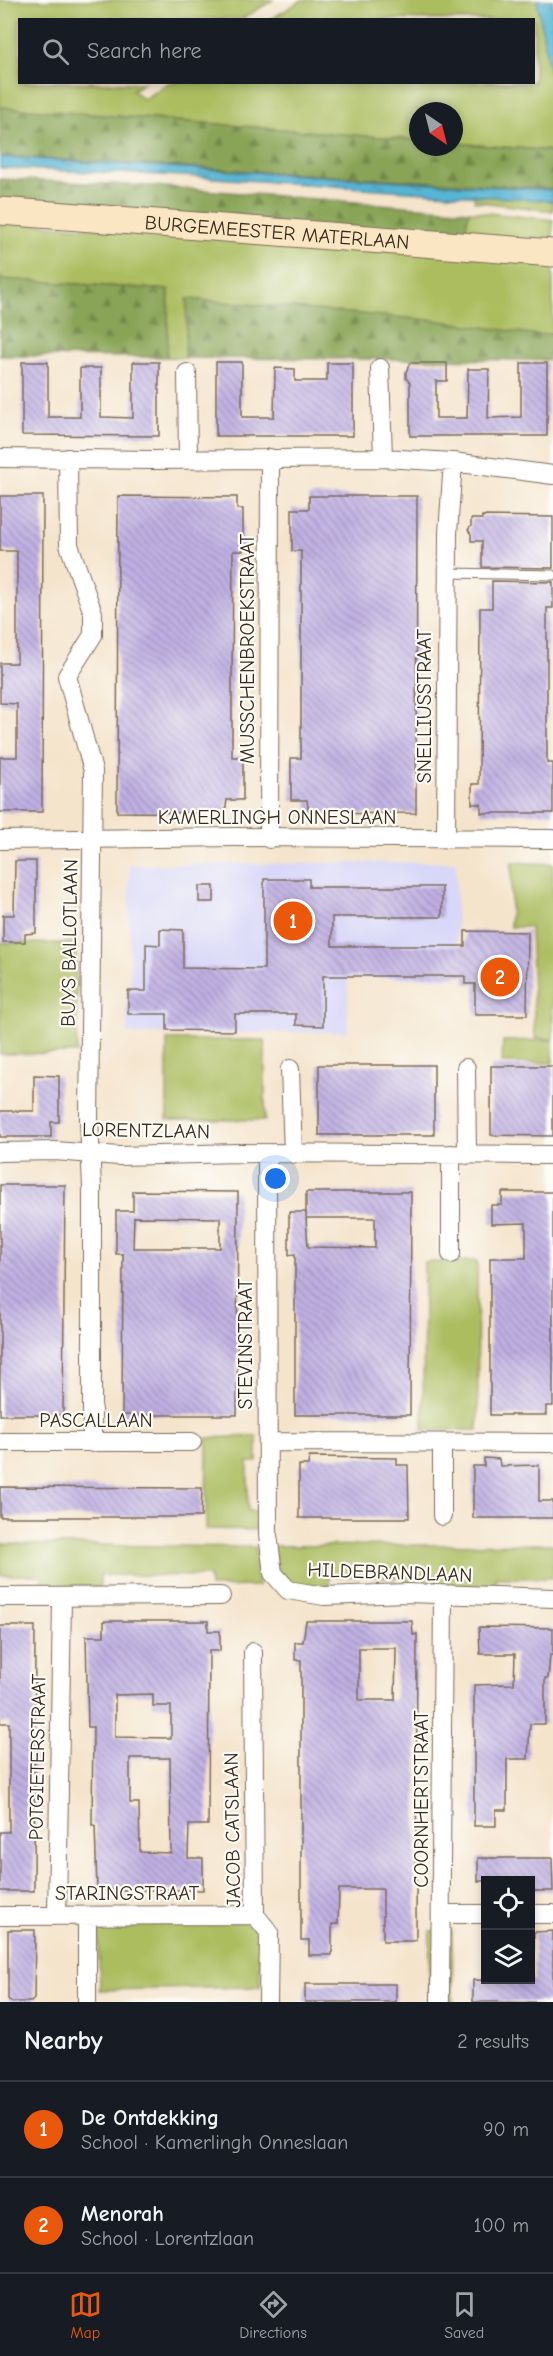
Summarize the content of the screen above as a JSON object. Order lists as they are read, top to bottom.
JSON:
{
  "streets": {
    "main road": ["BURGEMEESTER MATERLAAN"],
    "street": [
      "MUSSCHENBROEKSTRAAT",
      "SNELLIUSSTRAAT",
      "KAMERLINGH ONNESLAAN",
      "BUYS BALLOTLAAN",
      "LORENTZLAAN",
      "STEVINSTRAAT",
      "PASCALLAAN",
      "HILDEBRANDLAAN",
      "POTGIETERSTRAAT",
      "COORNHERTSTRAAT",
      "JACOB CATSLAAN",
      "STARINGSTRAAT"
    ]
  },
  "crossings": [
    ["MUSSCHENBROEKSTRAAT", "KAMERLINGH ONNESLAAN"],
    ["SNELLIUSSTRAAT", "KAMERLINGH ONNESLAAN"],
    ["KAMERLINGH ONNESLAAN", "BUYS BALLOTLAAN"],
    ["BUYS BALLOTLAAN", "LORENTZLAAN"],
    ["BUYS BALLOTLAAN", "PASCALLAAN"],
    ["LORENTZLAAN", "STEVINSTRAAT"],
    ["STEVINSTRAAT", "HILDEBRANDLAAN"],
    ["HILDEBRANDLAAN", "COORNHERTSTRAAT"],
    ["POTGIETERSTRAAT", "STARINGSTRAAT"],
    ["JACOB CATSLAAN", "STARINGSTRAAT"]
  ],
  "north": "bottom right",
  "page": {
    "search": "Search here",
    "pins": ["1", "2"],
    "heading": ["Nearby", "2 results"],
    "list": [
      {
        "mark": "1",
        "name": "De Ontdekking",
        "note": "School · Kamerlingh Onneslaan",
        "value": "90 m"
      },
      {
        "mark": "2",
        "name": "Menorah",
        "note": "School · Lorentzlaan",
        "value": "100 m"
      }
    ],
    "nav": ["Map", "Directions", "Saved"]
  }
}
